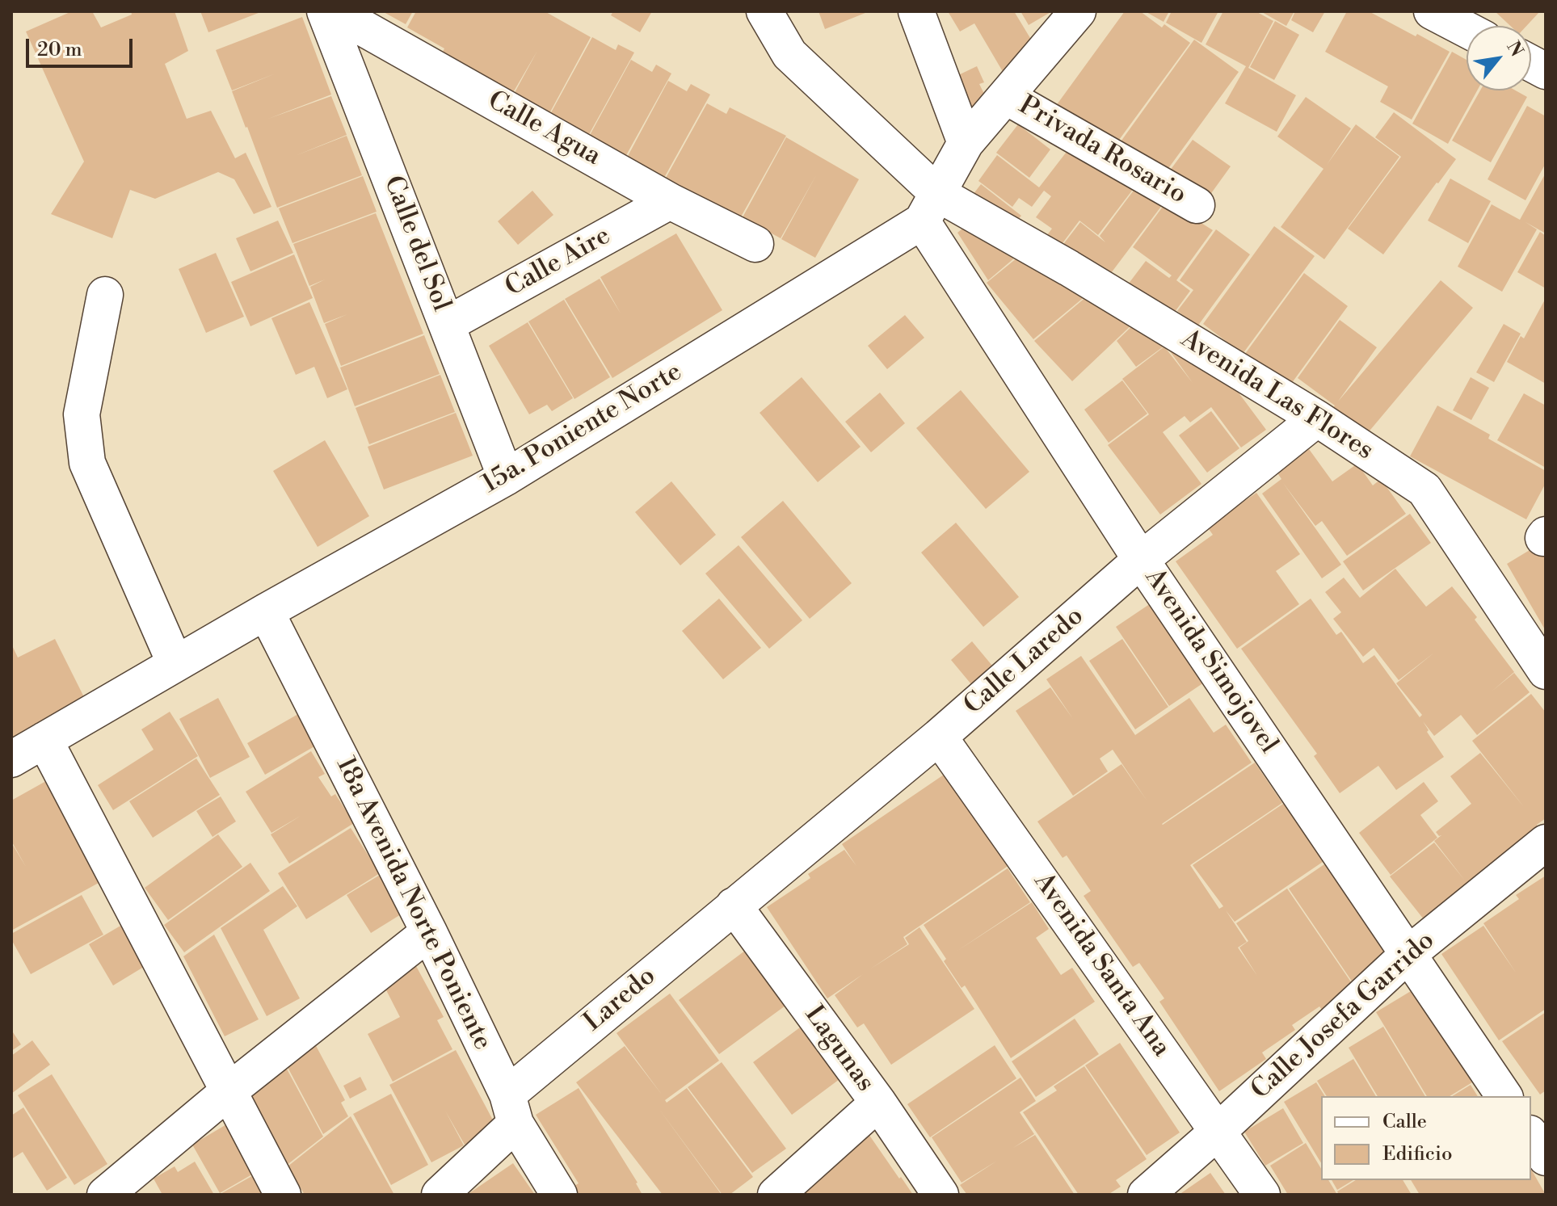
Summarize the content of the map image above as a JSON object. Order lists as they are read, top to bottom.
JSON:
{
  "streets": {
    "street": [
      "Calle Agua",
      "Privada Rosario",
      "Calle del Sol",
      "Calle Aire",
      "Avenida Las Flores",
      "15a. Poniente Norte",
      "Calle Laredo",
      "Avenida Simojovel",
      "18a Avenida Norte Poniente",
      "Avenida Santa Ana",
      "Laredo",
      "Calle Josefa Garrido",
      "Lagunas"
    ]
  },
  "crossings": [
    ["Calle Agua", "Calle Aire"],
    ["Calle del Sol", "Calle Aire"],
    ["Calle del Sol", "15a. Poniente Norte"],
    ["Avenida Las Flores", "15a. Poniente Norte"],
    ["Avenida Las Flores", "Calle Laredo"],
    ["Avenida Las Flores", "Avenida Simojovel"],
    ["15a. Poniente Norte", "Avenida Simojovel"],
    ["15a. Poniente Norte", "18a Avenida Norte Poniente"],
    ["Calle Laredo", "Avenida Simojovel"],
    ["Calle Laredo", "Avenida Santa Ana"],
    ["Calle Laredo", "Laredo"],
    ["Calle Laredo", "Lagunas"],
    ["Avenida Simojovel", "Calle Josefa Garrido"],
    ["18a Avenida Norte Poniente", "Laredo"],
    ["Avenida Santa Ana", "Calle Josefa Garrido"],
    ["Laredo", "Lagunas"]
  ],
  "legend": ["Calle", "Edificio"],
  "scale_bar": "20 m",
  "north": "top right"
}
